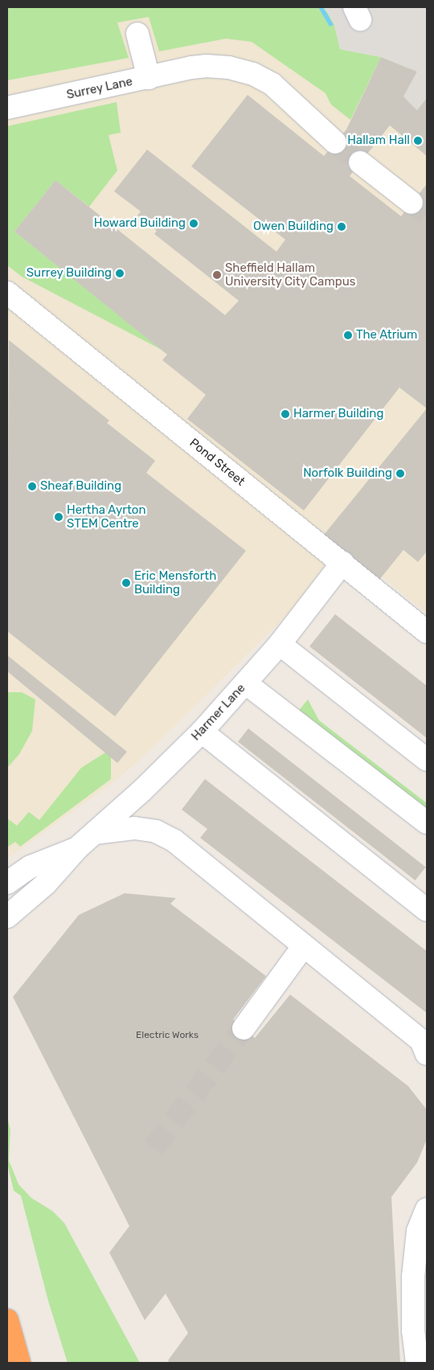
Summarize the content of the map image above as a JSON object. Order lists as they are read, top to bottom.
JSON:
{
  "streets": {
    "street": ["Surrey Lane", "Pond Street", "Harmer Lane"]
  },
  "crossings": [
    ["Pond Street", "Harmer Lane"]
  ],
  "places": [
    "Hallam Hall",
    "Howard Building",
    "Owen Building",
    "Surrey Building",
    "Sheffield Hallam University City Campus",
    "The Atrium",
    "Harmer Building",
    "Norfolk Building",
    "Sheaf Building",
    "Hertha Ayrton STEM Centre",
    "Eric Mensforth Building"
  ],
  "house_numbers": ["Electric Works"]
}
